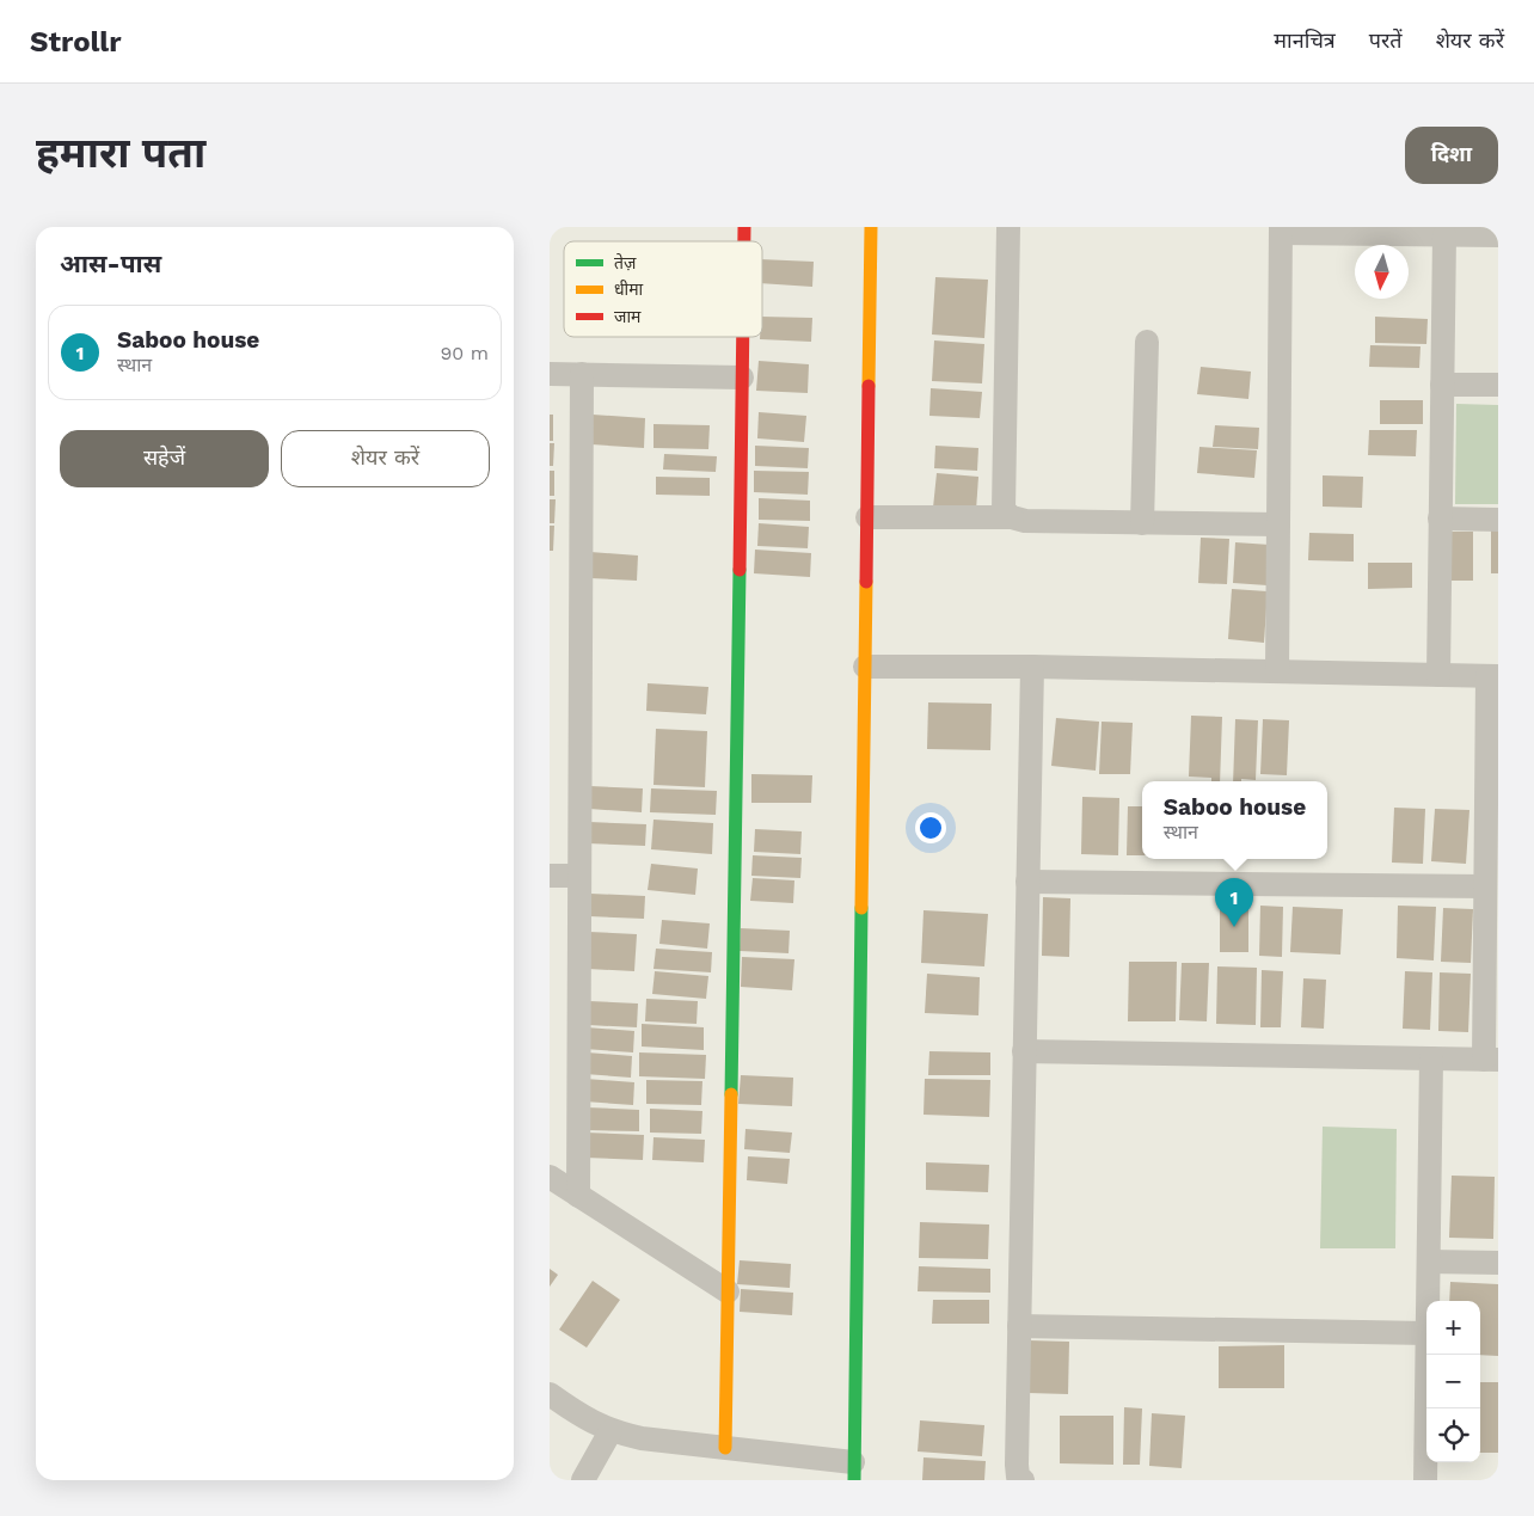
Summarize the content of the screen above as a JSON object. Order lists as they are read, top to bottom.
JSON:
{
  "legend": ["तेज़", "धीमा", "जाम"],
  "north": "bottom",
  "page": {
    "header": "Strollr",
    "nav": ["मानचित्र", "परतें", "शेयर करें"],
    "buttons": [
      "दिशा",
      ["सहेजें", "शेयर करें"]
    ],
    "title": "हमारा पता",
    "heading": "आस-पास",
    "list": [
      {
        "mark": "1",
        "name": "Saboo house",
        "note": "स्थान",
        "value": "90 m"
      }
    ],
    "popup": ["Saboo house", "स्थान"],
    "pins": "1",
    "map_buttons": ["+", "−"]
  }
}
